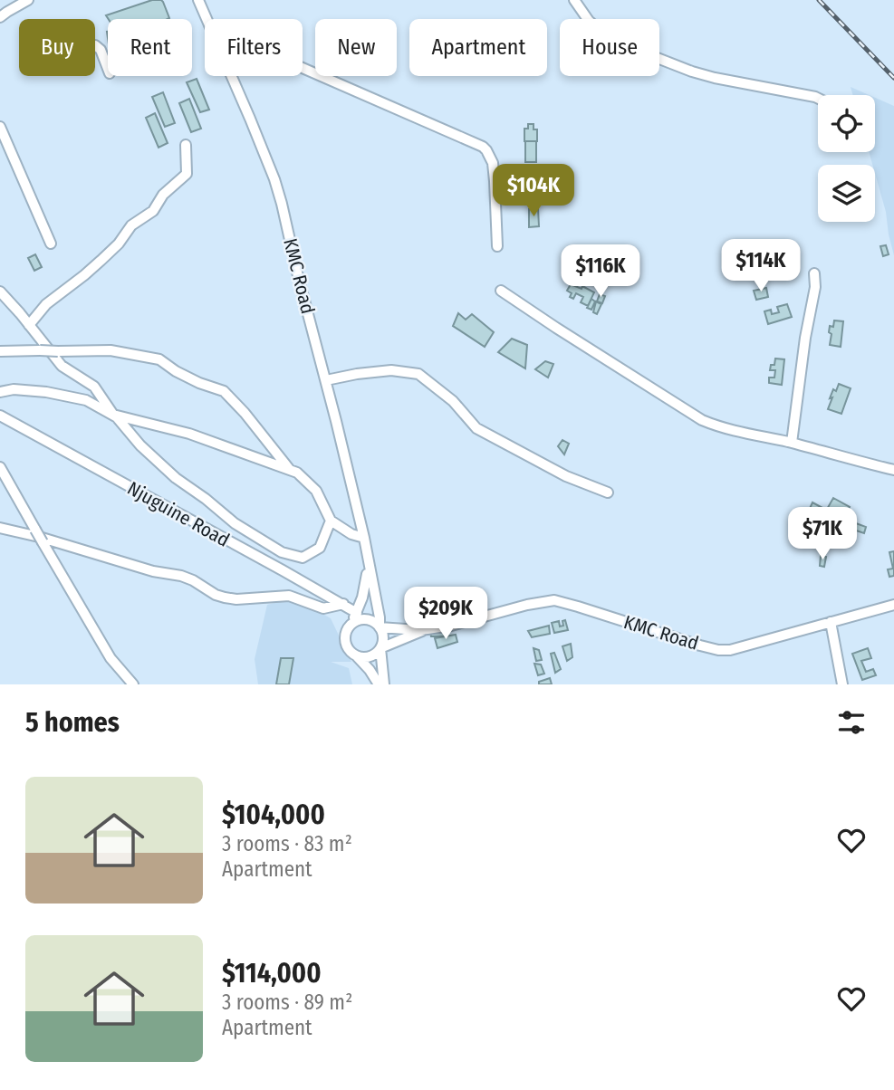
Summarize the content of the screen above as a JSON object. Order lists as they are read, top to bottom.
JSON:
{
  "streets": {
    "street": ["KMC Road", "Njuguine Road"]
  },
  "crossings": [
    ["KMC Road", "Njuguine Road"]
  ],
  "page": {
    "chip": [
      "Buy",
      "Rent",
      "Filters",
      "New",
      "Apartment",
      "House"
    ],
    "price": [
      "$104K",
      "$114K",
      "$116K",
      "$71K",
      "$209K"
    ],
    "heading": "5 homes",
    "list": [
      {
        "name": "$104,000",
        "note": "3 rooms · 83 m² · Apartment"
      },
      {
        "name": "$114,000",
        "note": "3 rooms · 89 m² · Apartment"
      }
    ]
  }
}
